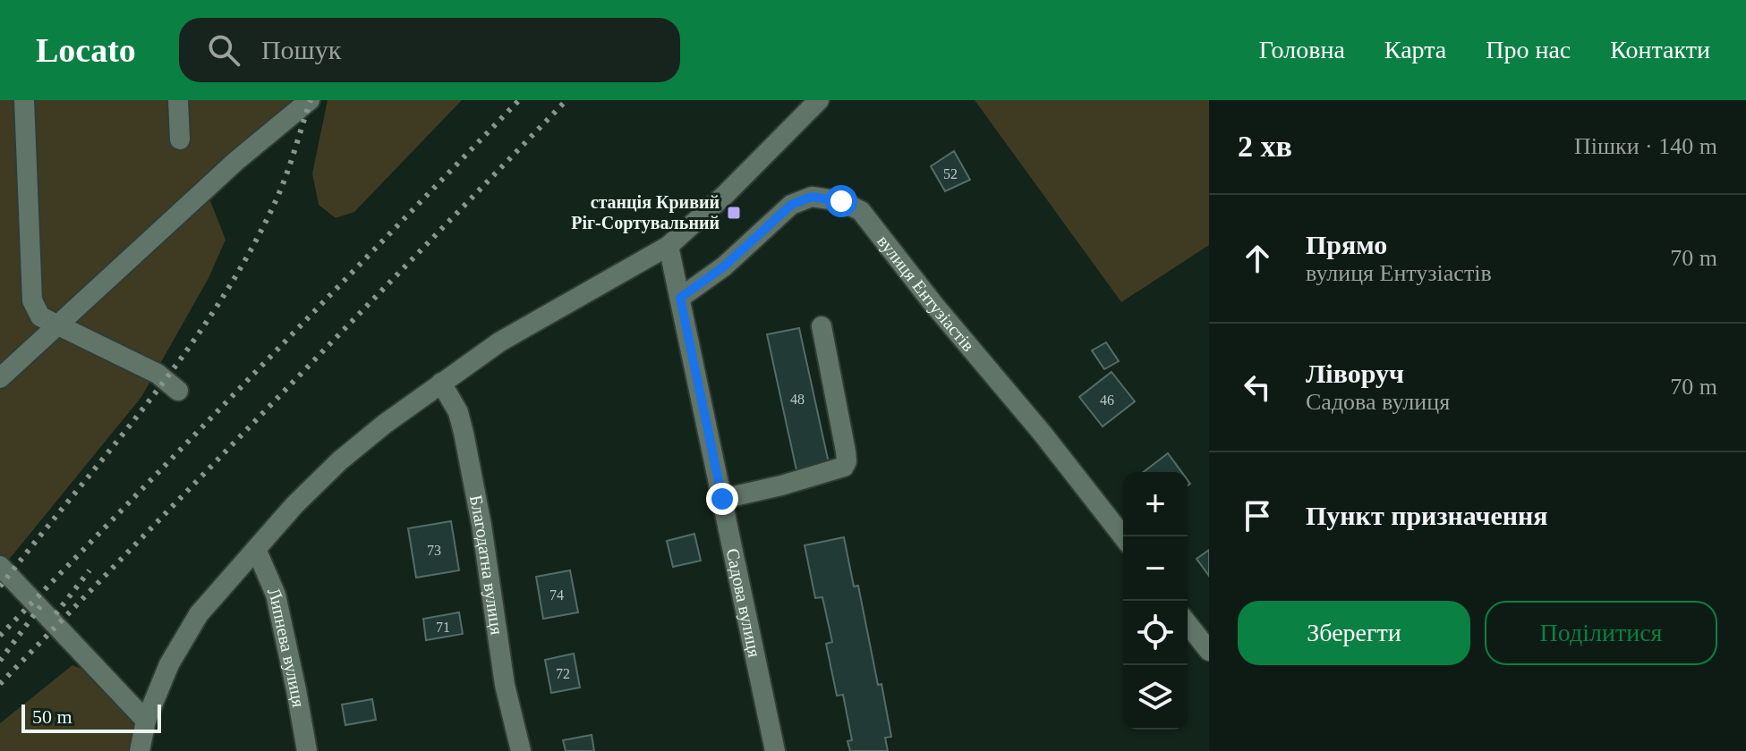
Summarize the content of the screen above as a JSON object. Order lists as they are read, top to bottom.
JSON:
{
  "streets": {
    "street": [
      "вулиця Ентузіастів",
      "Благодатна вулиця",
      "Садова вулиця",
      "Липнева вулиця"
    ]
  },
  "crossings": [
    ["вулиця Ентузіастів", "Садова вулиця"]
  ],
  "places": {
    "transit": ["станція Кривий Ріг-Сортувальний"]
  },
  "house_numbers": [
    "52",
    "48",
    "46",
    "73",
    "74",
    "71",
    "72"
  ],
  "scale_bar": "50 m",
  "page": {
    "header": "Locato",
    "search": "Пошук",
    "nav": [
      "Головна",
      "Карта",
      "Про нас",
      "Контакти"
    ],
    "heading": ["2 хв", "Пішки · 140 m"],
    "list": [
      ["Прямо", "вулиця Ентузіастів", "70 m"],
      ["Ліворуч", "Садова вулиця", "70 m"],
      "Пункт призначення"
    ],
    "map_buttons": ["+", "−"],
    "buttons": ["Зберегти", "Поділитися"],
    "scale": "50 m"
  }
}
